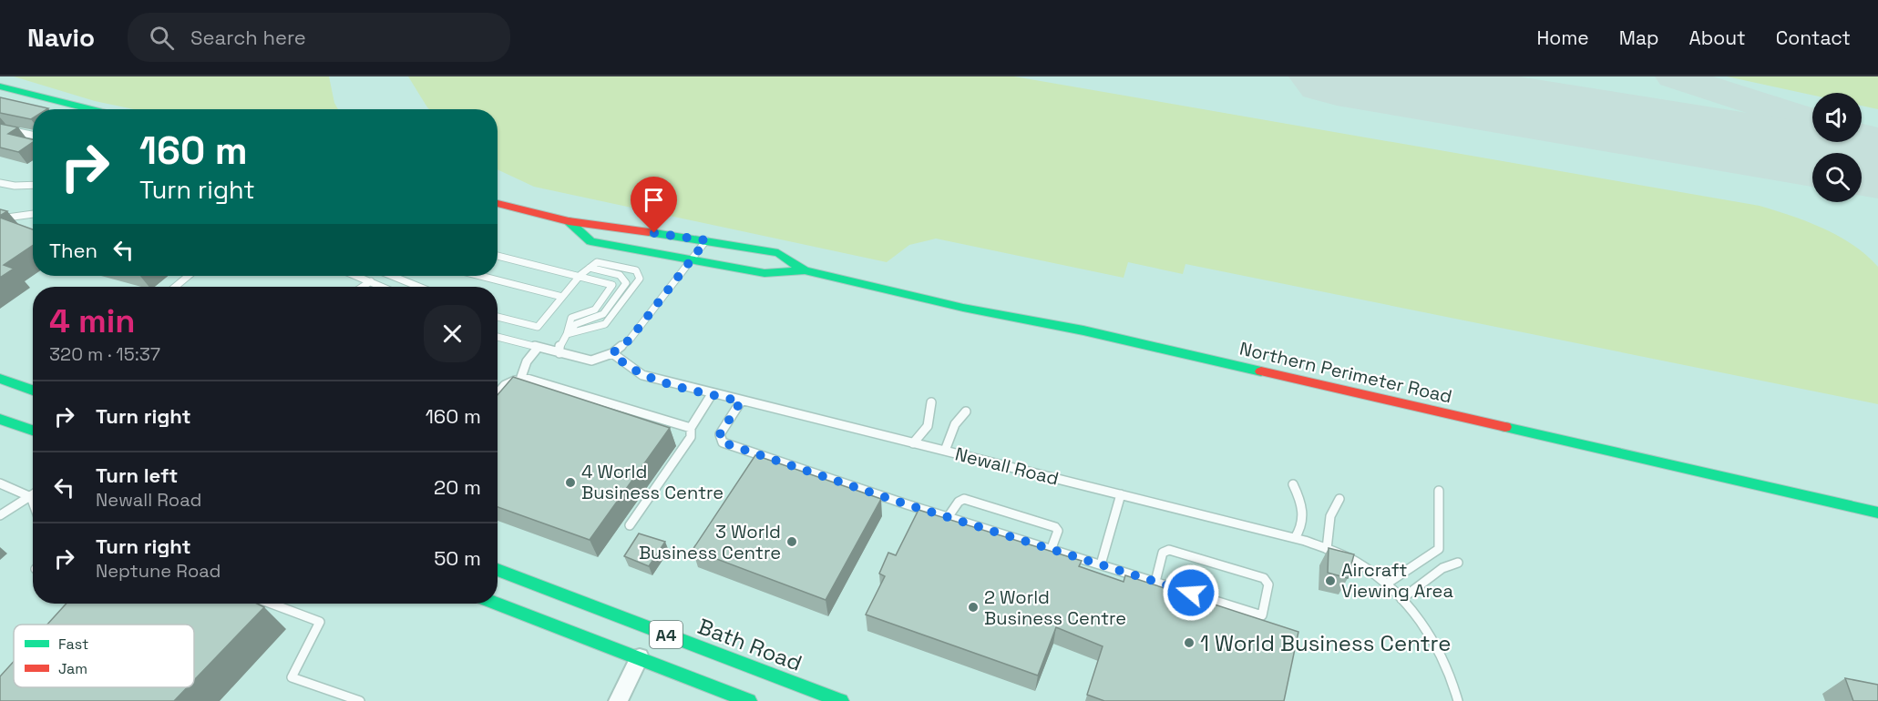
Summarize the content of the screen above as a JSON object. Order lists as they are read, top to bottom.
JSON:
{
  "streets": {
    "main road": ["Northern Perimeter Road", "A4", "Bath Road"],
    "lane": ["Newall Road"]
  },
  "places": [
    "4 World Business Centre",
    "3 World Business Centre",
    "Aircraft Viewing Area",
    "2 World Business Centre",
    "1 World Business Centre"
  ],
  "legend": ["Fast", "Jam"],
  "page": {
    "header": "Navio",
    "search": "Search here",
    "nav": [
      "Home",
      "Map",
      "About",
      "Contact"
    ],
    "turn": ["160 m", "Turn right"],
    "then": "Then",
    "heading": ["4 min", "320 m · 15:37"],
    "list": [
      {
        "name": "Turn right",
        "value": "160 m"
      },
      {
        "name": "Turn left",
        "note": "Newall Road",
        "value": "20 m"
      },
      {
        "name": "Turn right",
        "note": "Neptune Road",
        "value": "50 m"
      }
    ]
  }
}
